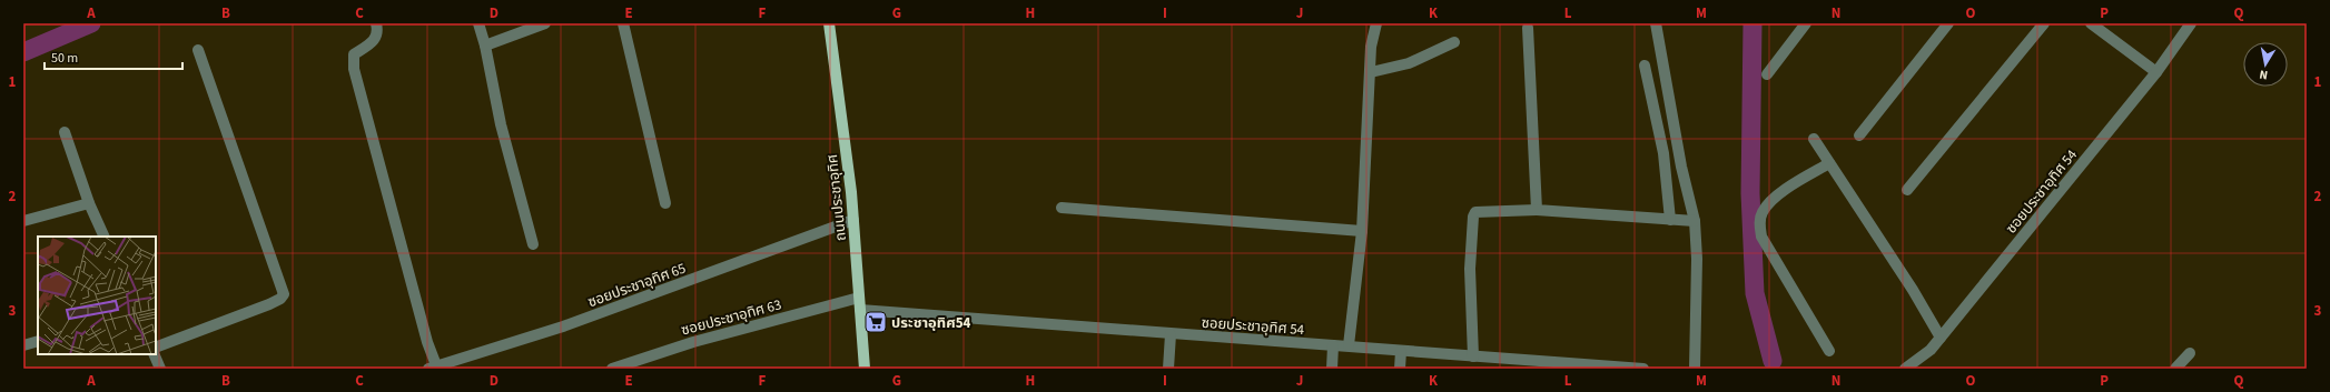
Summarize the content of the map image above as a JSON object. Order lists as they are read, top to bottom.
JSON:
{
  "streets": {
    "main road": ["ถนนประชาอุทิศ"],
    "street": ["ซอยประชาอุทิศ 54", "ซอยประชาอุทิศ 65", "ซอยประชาอุทิศ 63"]
  },
  "crossings": [
    ["ซอยประชาอุทิศ 54", "ถนนประชาอุทิศ"],
    ["ถนนประชาอุทิศ", "ซอยประชาอุทิศ 65"],
    ["ถนนประชาอุทิศ", "ซอยประชาอุทิศ 63"]
  ],
  "places": {
    "supermarket": ["ประชาอุทิศ54"]
  },
  "scale_bar": "50 m",
  "north": "bottom",
  "grid": {
    "columns": [
      "A",
      "B",
      "C",
      "D",
      "E",
      "F",
      "G",
      "H",
      "I",
      "J",
      "K",
      "L",
      "M",
      "N",
      "O",
      "P",
      "Q"
    ],
    "rows": ["1", "2", "3"]
  }
}
